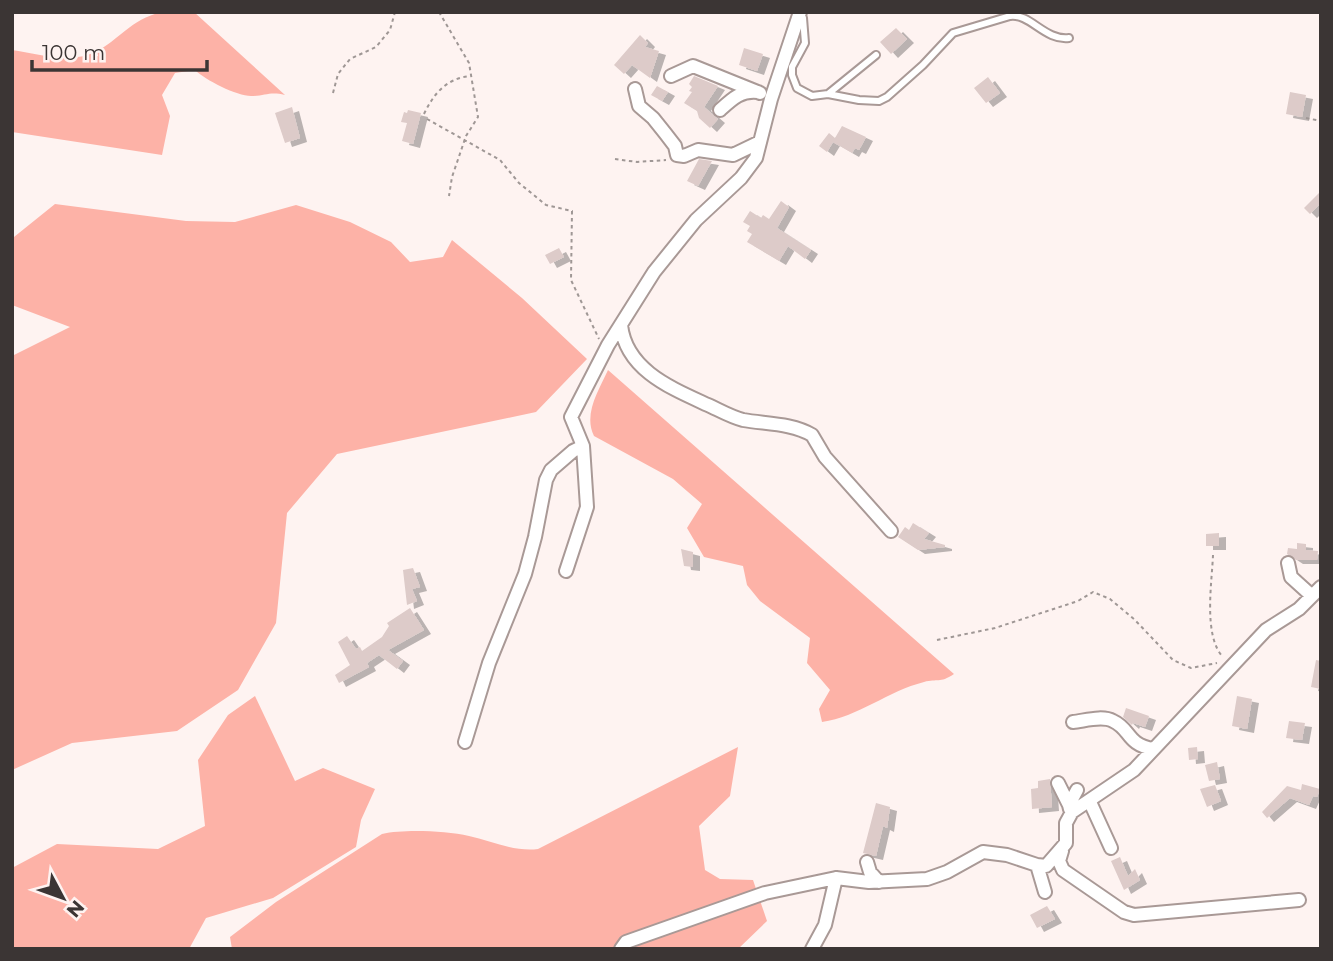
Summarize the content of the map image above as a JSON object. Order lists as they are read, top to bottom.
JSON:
{
  "scale_bar": "100 m",
  "north": "bottom right"
}
